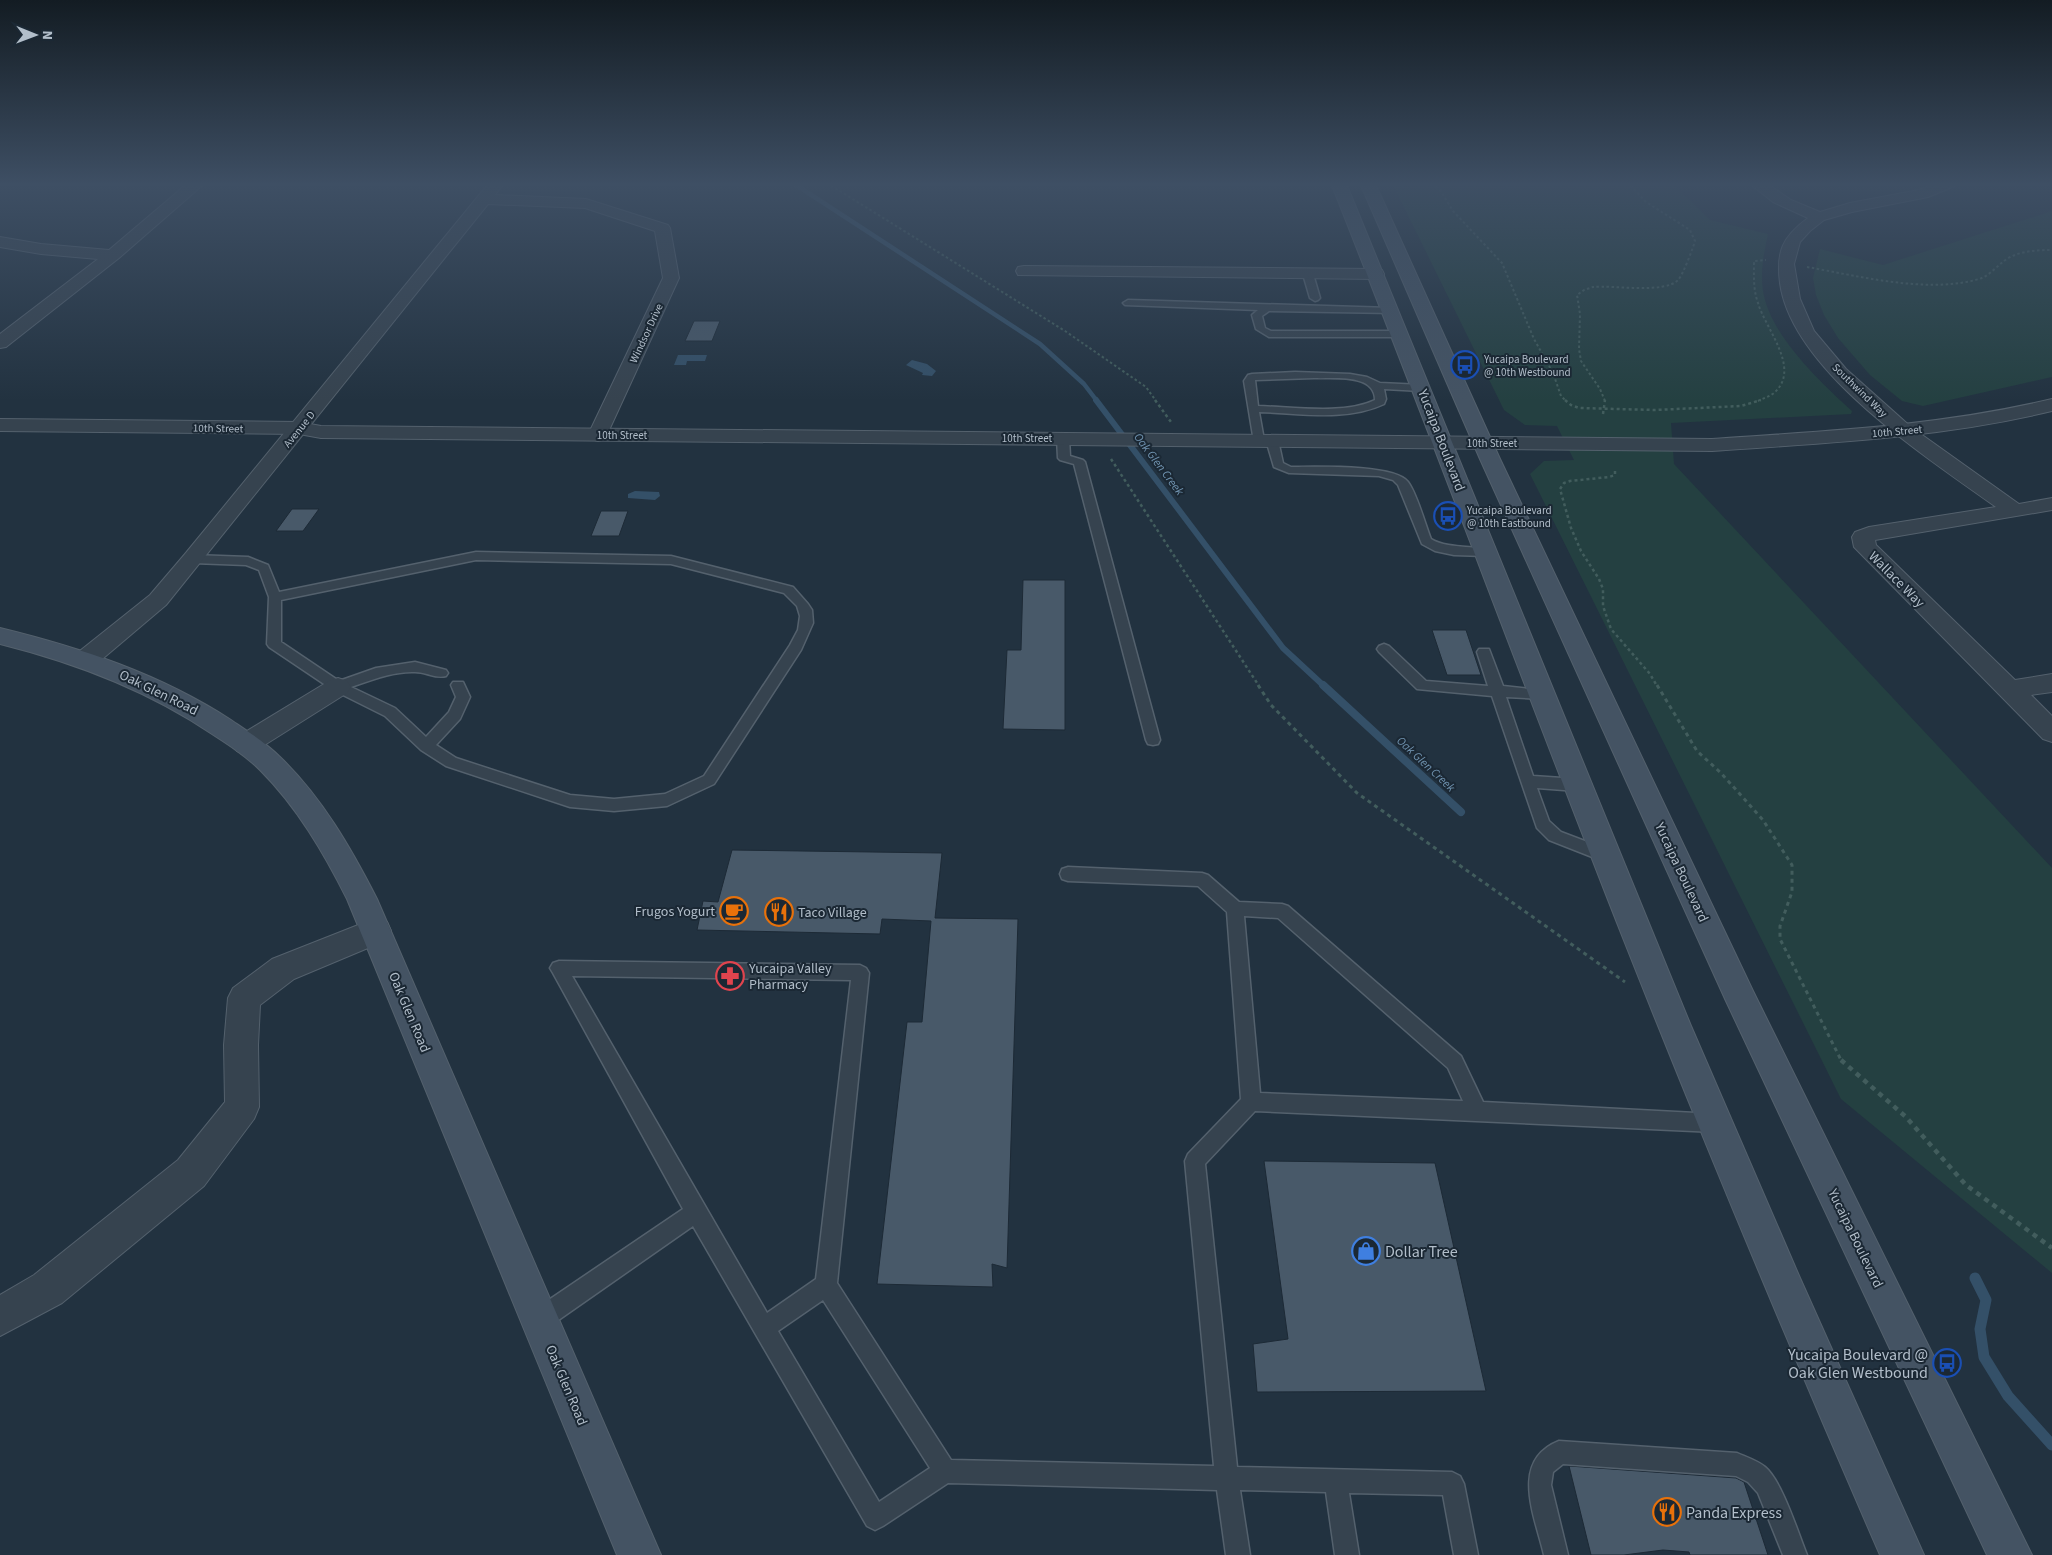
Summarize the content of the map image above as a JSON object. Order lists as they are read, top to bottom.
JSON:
{
  "streets": {
    "main road": ["Yucaipa Boulevard", "Oak Glen Road"],
    "street": [
      "Windsor Drive",
      "Southwind Way",
      "10th Street",
      "Avenue D",
      "Wallace Way"
    ]
  },
  "crossings": [
    ["Windsor Drive", "10th Street"],
    ["Southwind Way", "10th Street"],
    ["Southwind Way", "Wallace Way"],
    ["10th Street", "Avenue D"],
    ["10th Street", "Yucaipa Boulevard"],
    ["Avenue D", "Oak Glen Road"]
  ],
  "water": ["Oak Glen Creek"],
  "places": {
    "bus stop": ["Yucaipa Boulevard @ 10th Westbound", "Yucaipa Boulevard @ 10th Eastbound", "Yucaipa Boulevard @ Oak Glen Westbound"],
    "cafe": ["Frugos Yogurt"],
    "restaurant": ["Taco Village", "Panda Express"],
    "pharmacy": ["Yucaipa Valley Pharmacy"],
    "shop": ["Dollar Tree"]
  },
  "north": "right"
}
